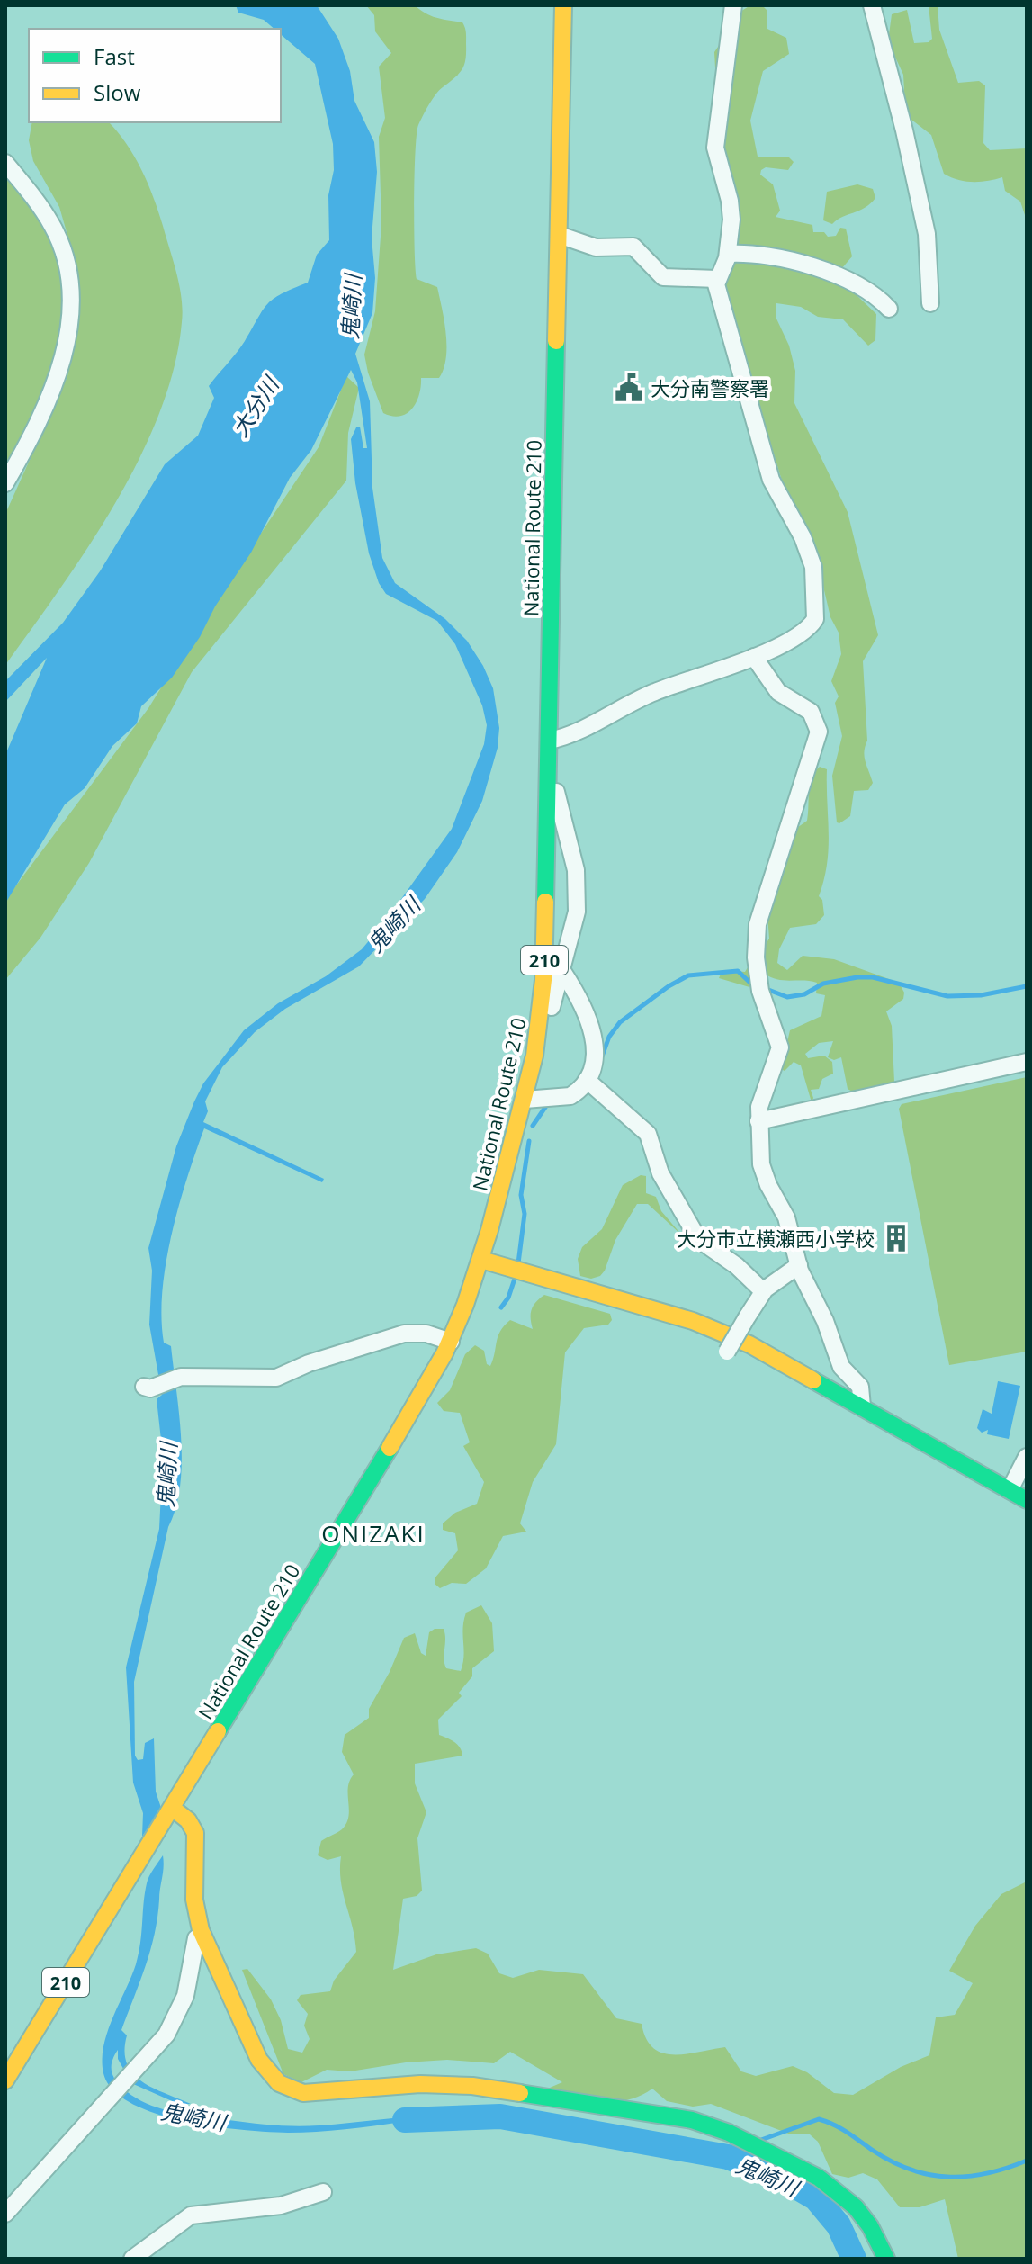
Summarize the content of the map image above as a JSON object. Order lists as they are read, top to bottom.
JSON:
{
  "streets": {
    "main road": ["National Route 210", "210"]
  },
  "districts": ["ONIZAKI"],
  "water": ["鬼崎川", "大分川"],
  "places": {
    "public building": ["大分南警察署"],
    "building": ["大分市立横瀬西小学校"]
  },
  "legend": ["Fast", "Slow"]
}
